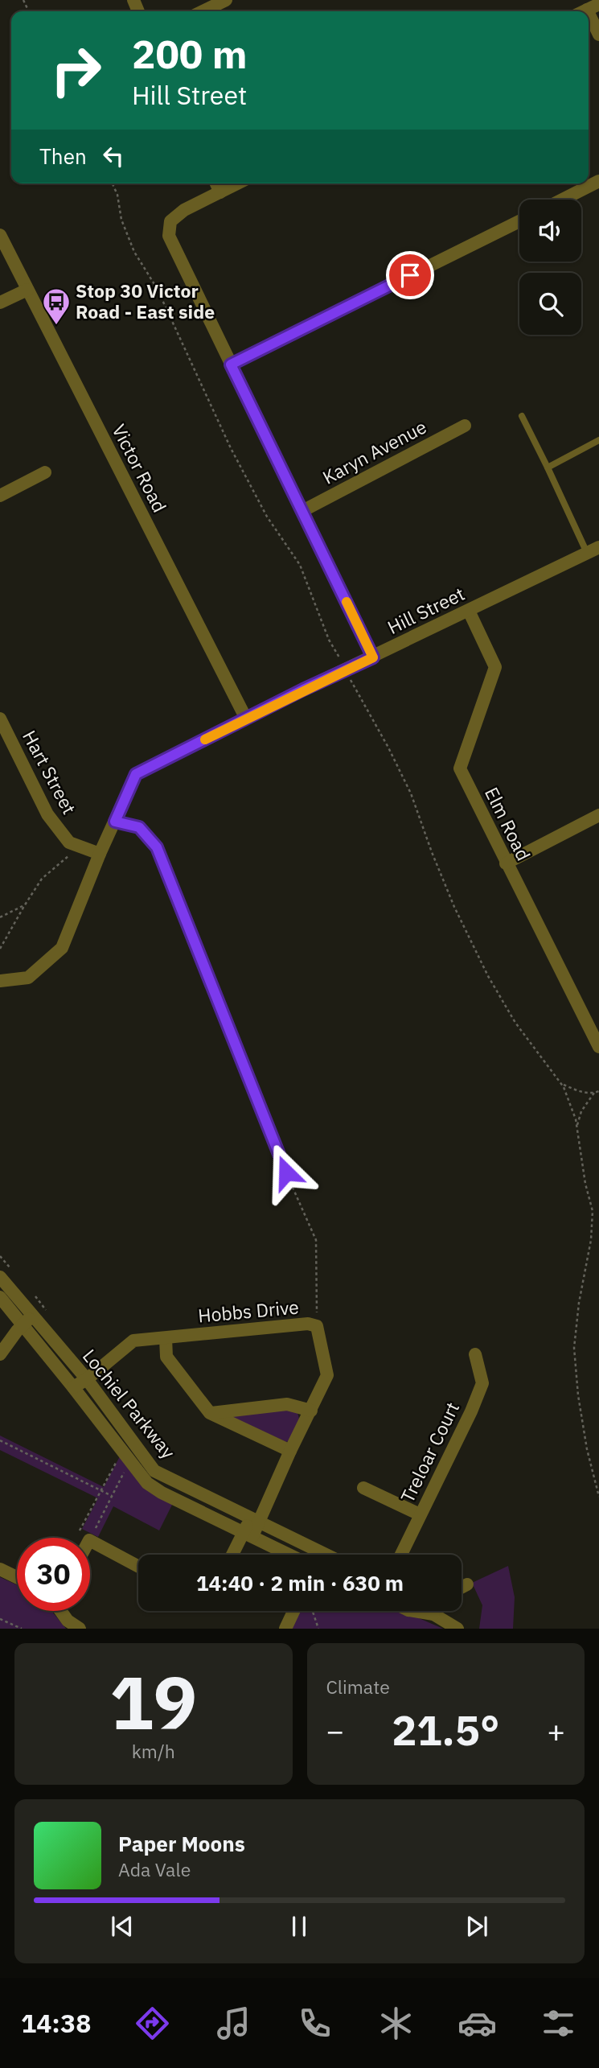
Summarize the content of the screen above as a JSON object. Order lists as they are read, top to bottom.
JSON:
{
  "streets": {
    "street": [
      "Karyn Avenue",
      "Victor Road",
      "Hill Street",
      "Hart Street",
      "Elm Road",
      "Hobbs Drive",
      "Lochiel Parkway",
      "Treloar Court"
    ]
  },
  "crossings": [
    ["Victor Road", "Hill Street"],
    ["Hill Street", "Hart Street"],
    ["Hill Street", "Elm Road"],
    ["Hobbs Drive", "Lochiel Parkway"]
  ],
  "places": {
    "bus stop": ["Stop 30 Victor Road - East side"]
  },
  "page": {
    "turn": ["200 m", "Hill Street"],
    "then": "Then",
    "limit": "30",
    "trip": "14:40 · 2 min · 630 m",
    "tile": [
      ["19", "km/h"],
      "Climate"
    ],
    "heat": ["−", "21.5°", "+"],
    "song": ["Paper Moons", "Ada Vale"],
    "tabs": "14:38"
  }
}
